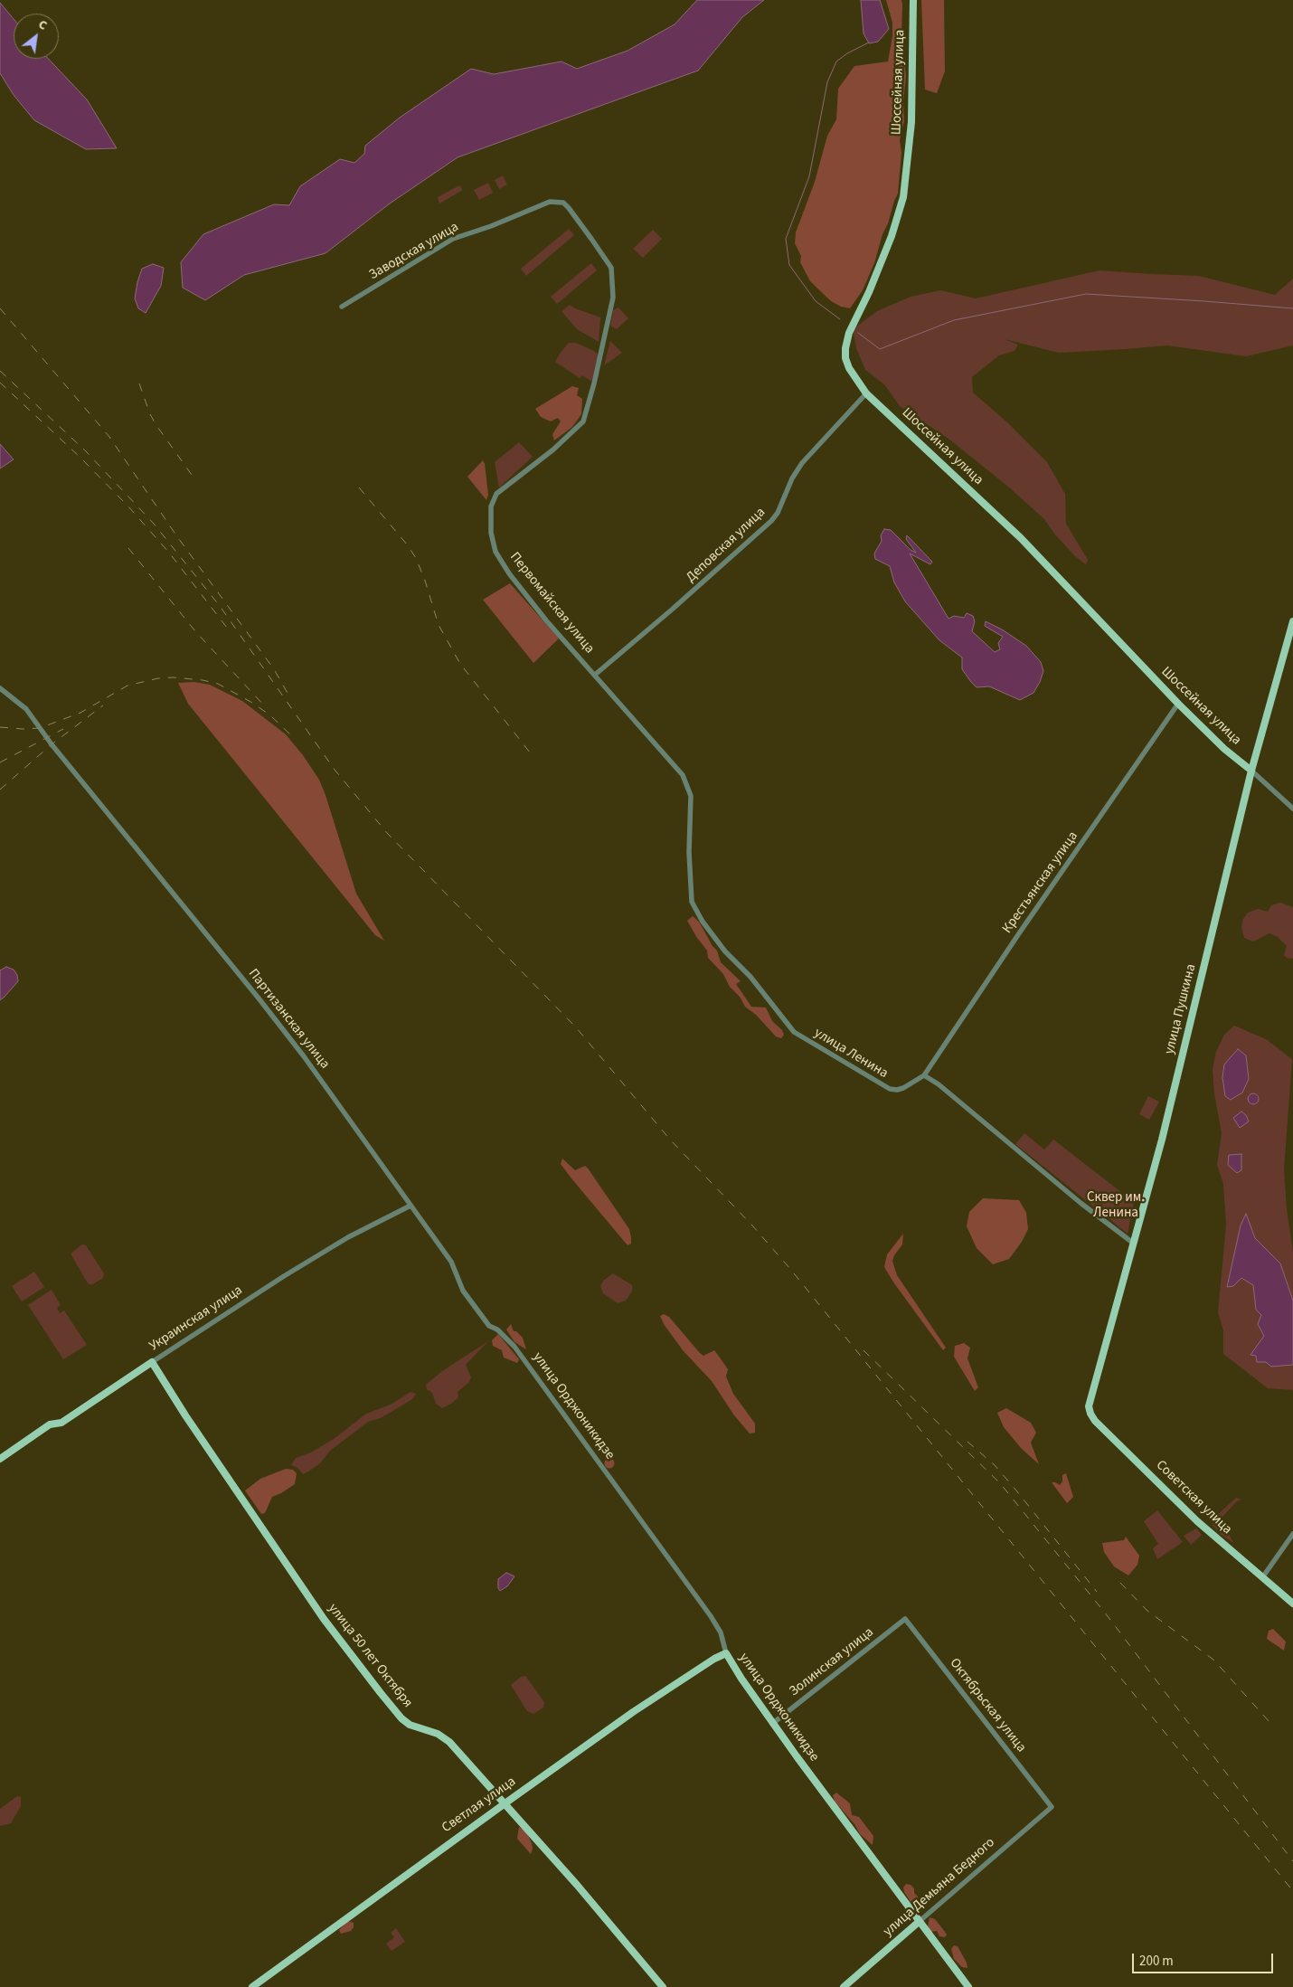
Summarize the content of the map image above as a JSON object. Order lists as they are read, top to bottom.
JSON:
{
  "streets": {
    "main road": [
      "Шоссейная улица",
      "улица Пушкина",
      "Украинская улица",
      "улица Орджоникидзе",
      "Советская улица",
      "улица 50 лет Октября",
      "Светлая улица",
      "улица Демьяна Бедного"
    ],
    "street": [
      "Заводская улица",
      "Деповская улица",
      "Первомайская улица",
      "Крестьянская улица",
      "Партизанская улица",
      "улица Ленина",
      "Золинская улица",
      "Октябрьская улица"
    ]
  },
  "crossings": [
    ["Шоссейная улица", "Деповская улица"],
    ["Шоссейная улица", "Крестьянская улица"],
    ["Шоссейная улица", "улица Пушкина"],
    ["Заводская улица", "Первомайская улица"],
    ["Деповская улица", "Первомайская улица"],
    ["Первомайская улица", "улица Ленина"],
    ["Крестьянская улица", "улица Ленина"],
    ["улица Пушкина", "Советская улица"],
    ["Партизанская улица", "Украинская улица"],
    ["Партизанская улица", "улица Орджоникидзе"],
    ["Украинская улица", "улица 50 лет Октября"],
    ["улица Орджоникидзе", "Золинская улица"],
    ["улица Орджоникидзе", "Светлая улица"],
    ["улица Орджоникидзе", "улица Демьяна Бедного"],
    ["улица 50 лет Октября", "Светлая улица"],
    ["Золинская улица", "Октябрьская улица"],
    ["Октябрьская улица", "улица Демьяна Бедного"]
  ],
  "parks": ["Сквер им. Ленина"],
  "scale_bar": "200 m",
  "north": "top right"
}
